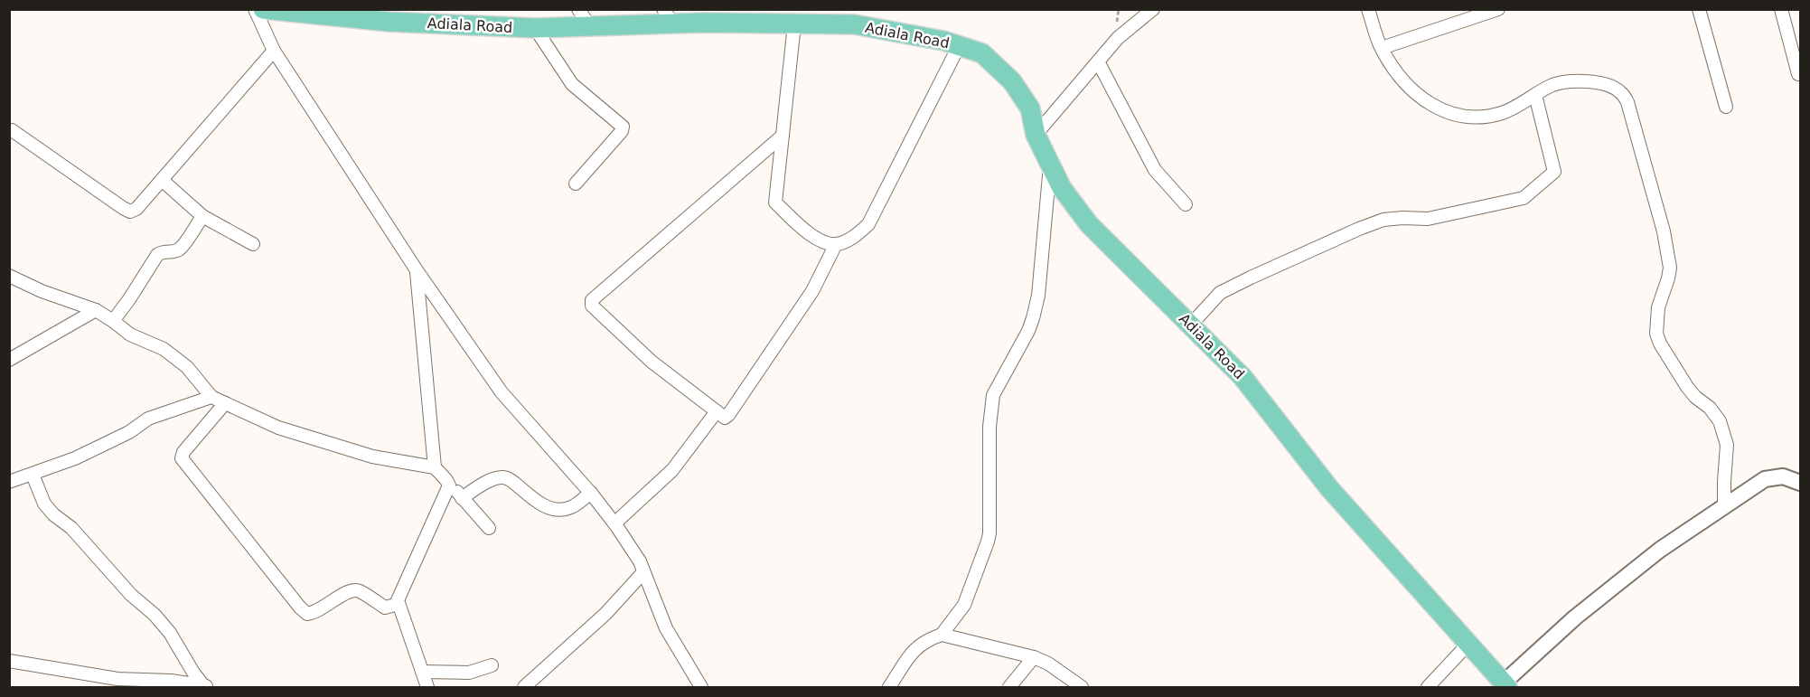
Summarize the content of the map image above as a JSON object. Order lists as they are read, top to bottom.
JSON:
{
  "streets": {
    "main road": ["Adiala Road"]
  }
}
